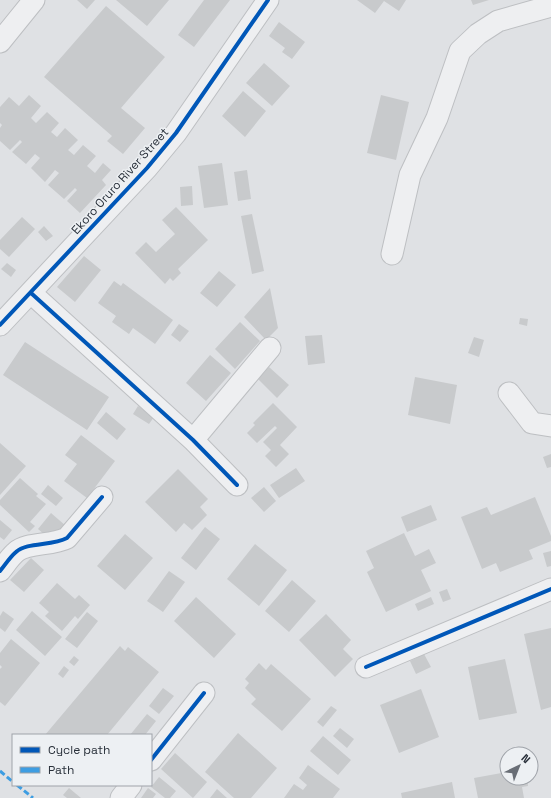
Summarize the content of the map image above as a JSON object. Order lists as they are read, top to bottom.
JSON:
{
  "streets": {
    "street": ["Ekoro Oruro River Street"]
  },
  "legend": ["Cycle path", "Path"],
  "north": "top right"
}
